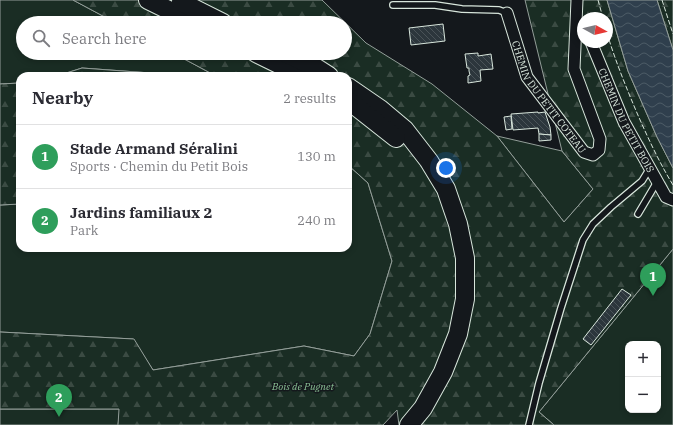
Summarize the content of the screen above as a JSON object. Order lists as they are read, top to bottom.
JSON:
{
  "streets": {
    "street": ["CHEMIN DU PETIT COTEAU", "CHEMIN DU PETIT BOIS"]
  },
  "parks": ["Bois de Pugnet"],
  "north": "right",
  "page": {
    "search": "Search here",
    "heading": ["Nearby", "2 results"],
    "list": [
      {
        "mark": "1",
        "name": "Stade Armand Séralini",
        "note": "Sports · Chemin du Petit Bois",
        "value": "130 m"
      },
      {
        "mark": "2",
        "name": "Jardins familiaux 2",
        "note": "Park",
        "value": "240 m"
      }
    ],
    "pins": ["1", "2"],
    "map_buttons": ["+", "−"]
  }
}
